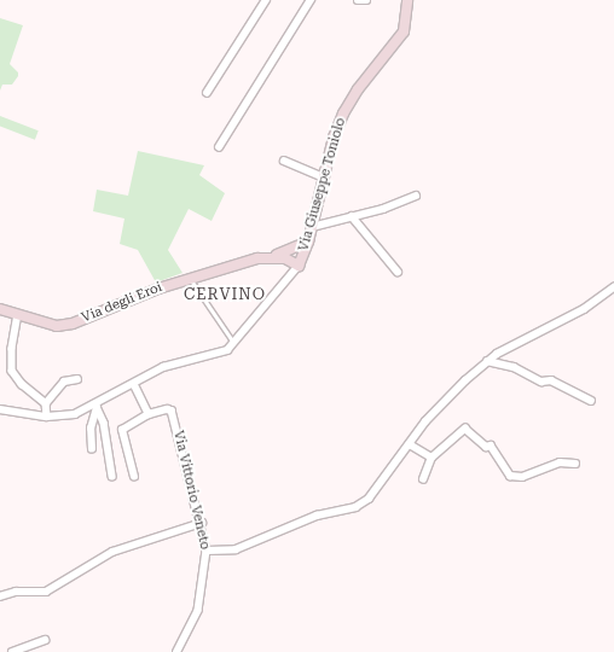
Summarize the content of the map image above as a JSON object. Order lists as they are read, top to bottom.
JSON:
{
  "streets": {
    "street": ["Via Giuseppe Toniolo", "Via degli Eroi", "Via Vittorio Veneto"]
  },
  "crossings": [
    ["Via Giuseppe Toniolo", "Via degli Eroi"]
  ],
  "districts": ["CERVINO"]
}
